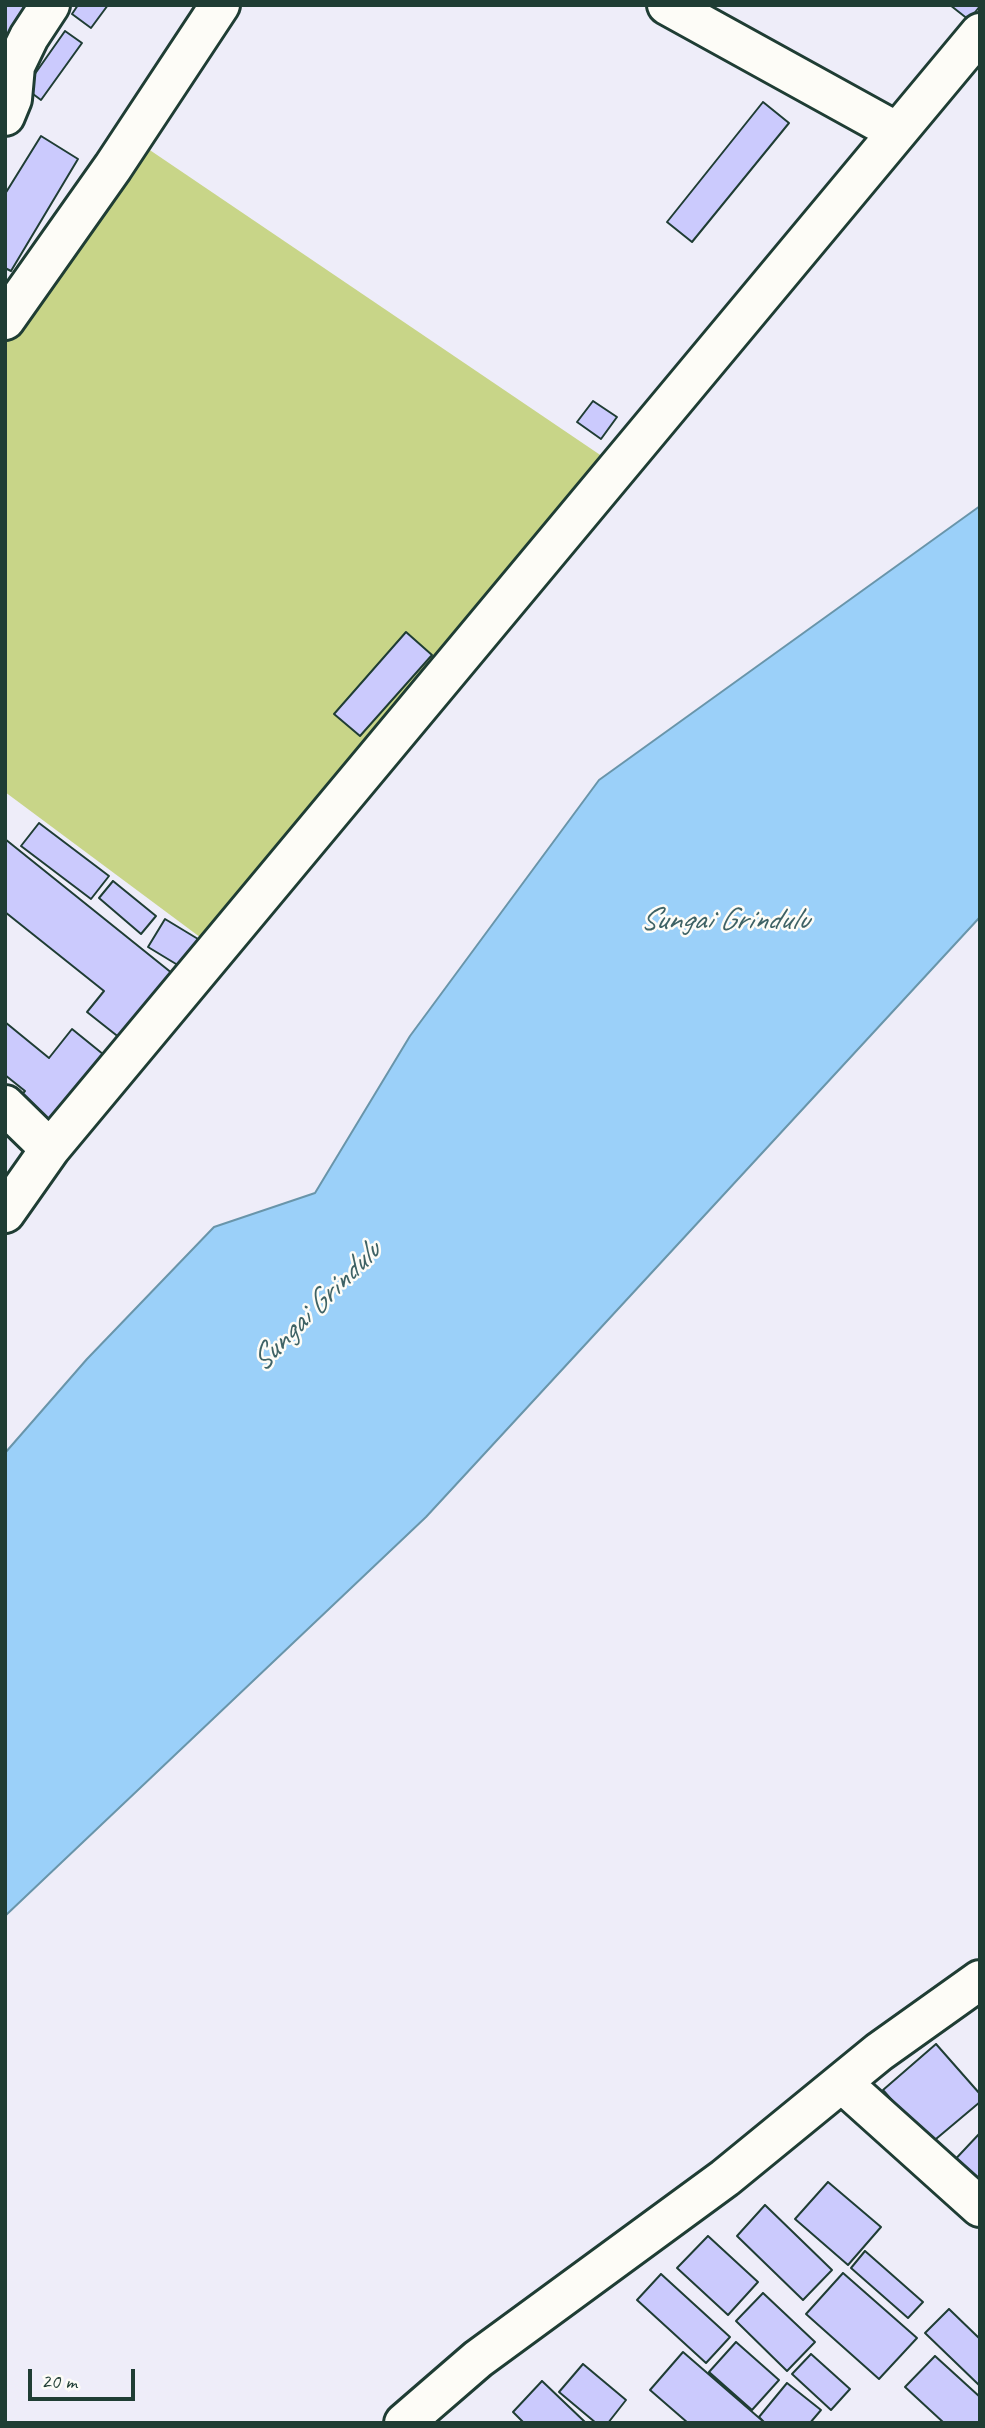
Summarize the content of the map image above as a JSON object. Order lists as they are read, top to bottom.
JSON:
{
  "water": ["Sungai Grindulu"],
  "scale_bar": "20 m"
}
